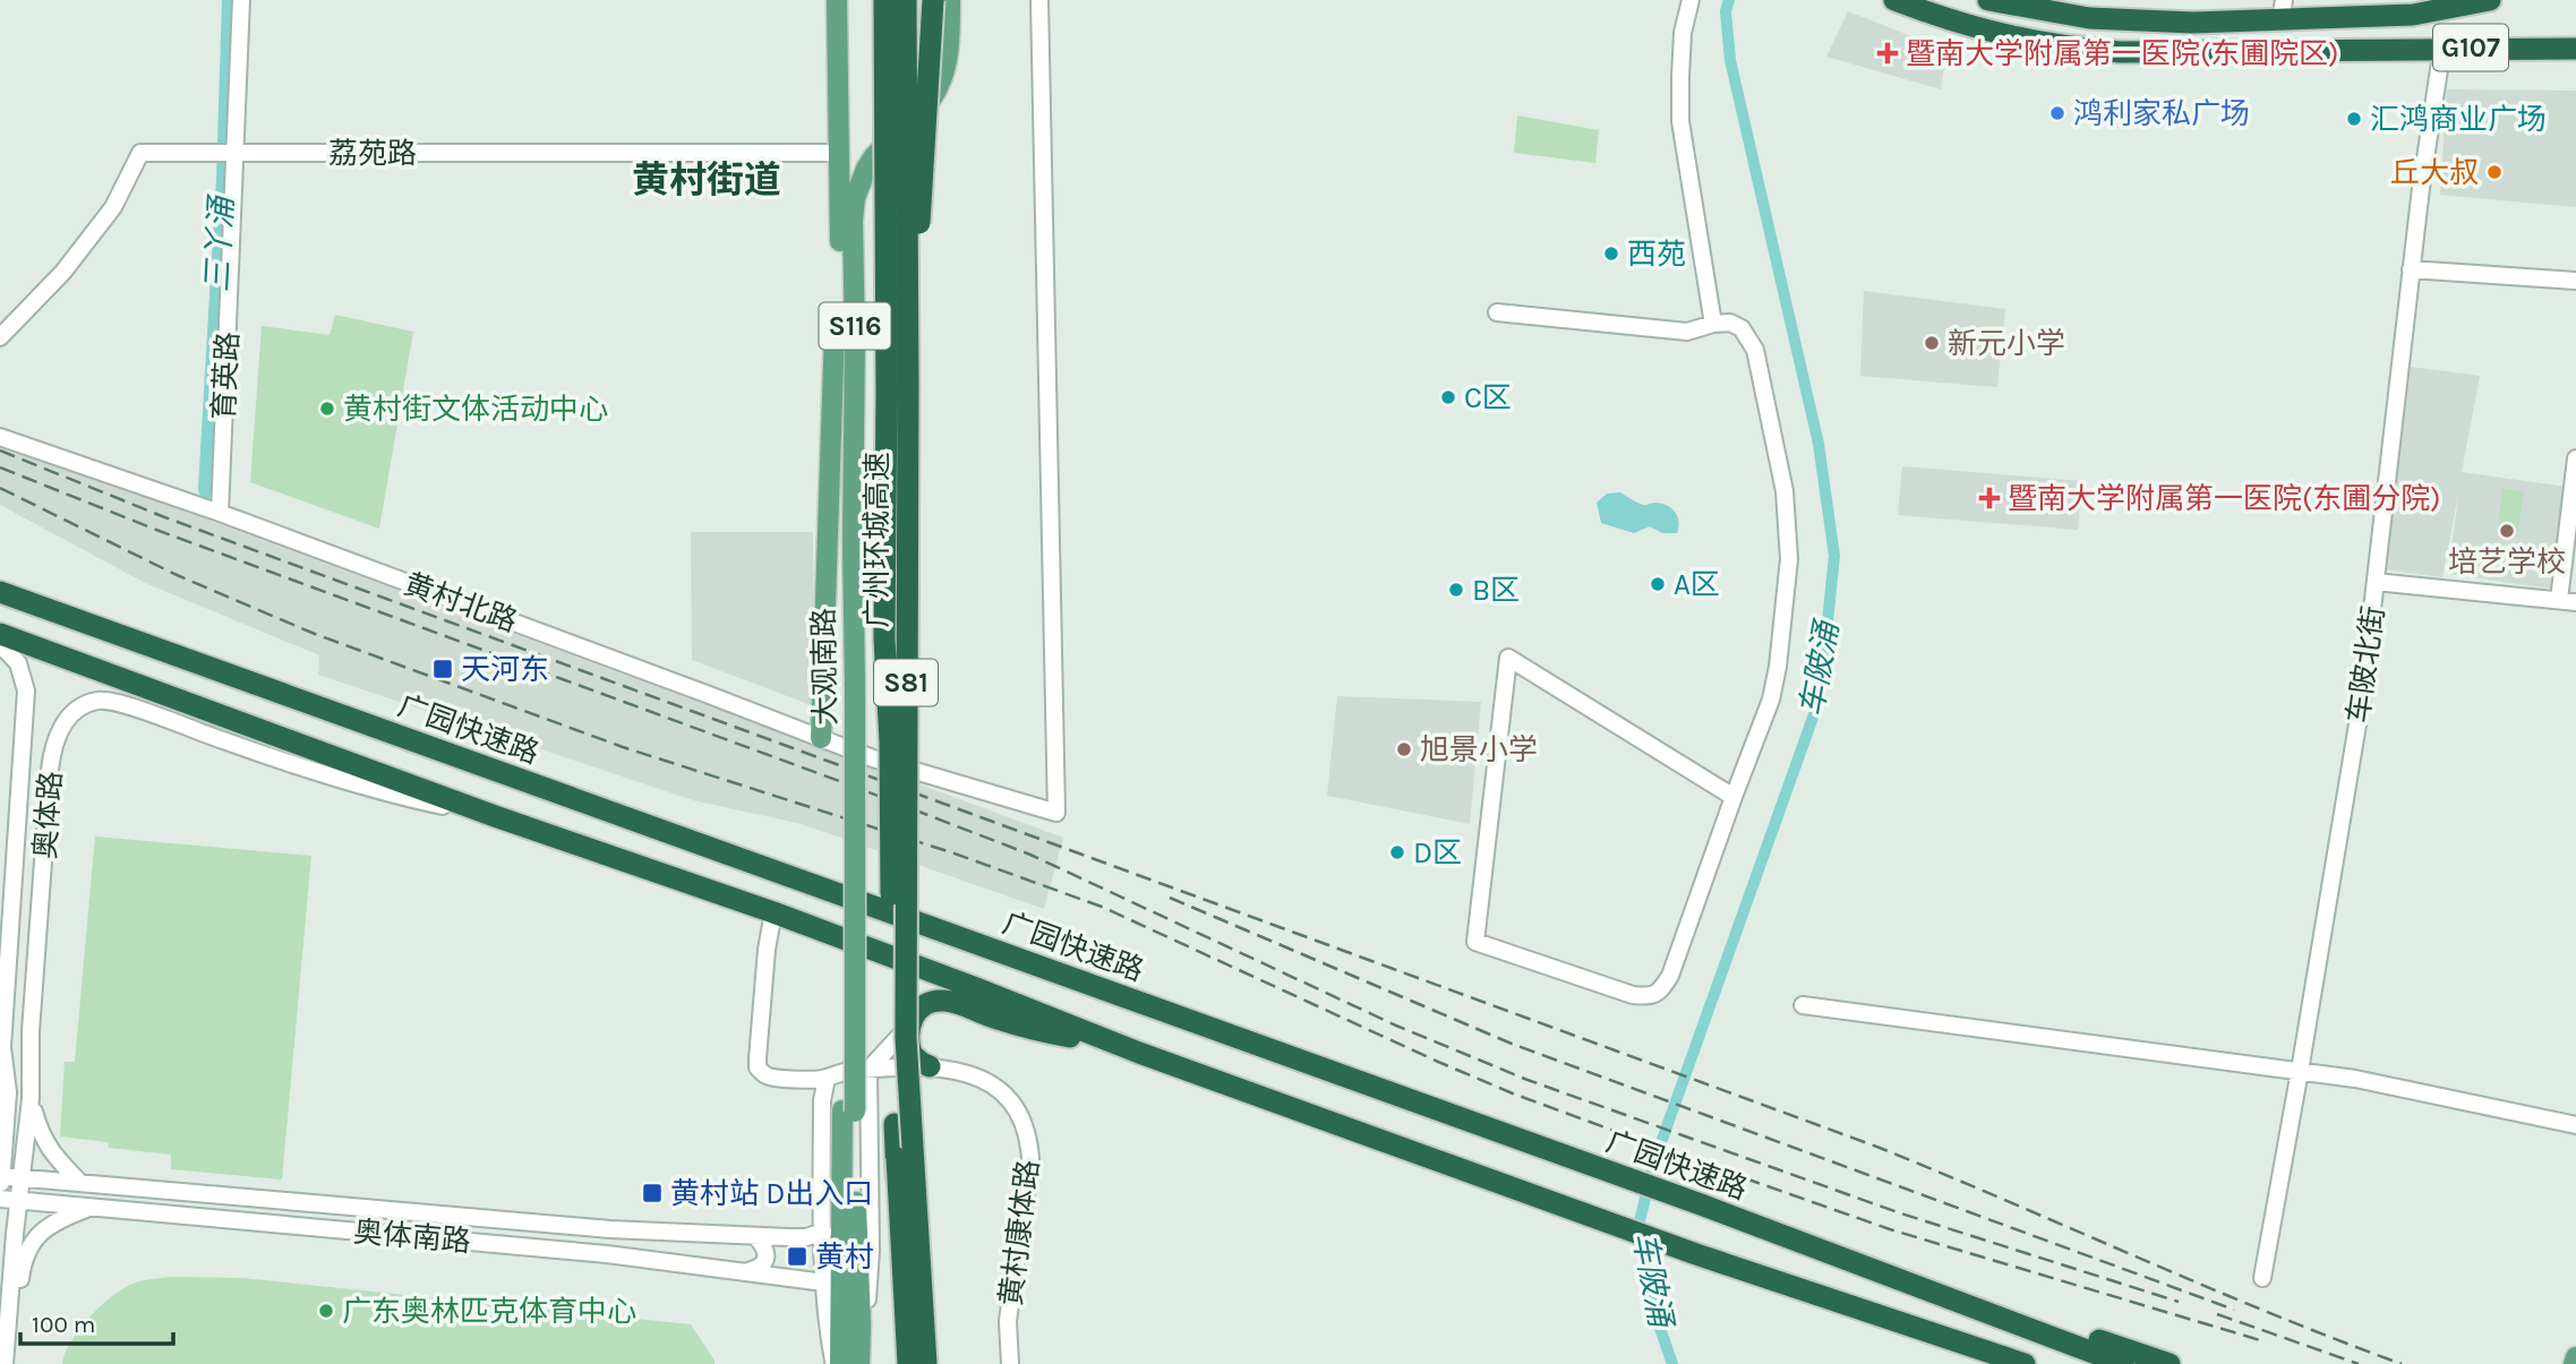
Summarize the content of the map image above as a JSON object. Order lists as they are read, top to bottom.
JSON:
{
  "streets": {
    "highway": [
      "G107",
      "广州环城高速",
      "S81",
      "广园快速路"
    ],
    "main road": ["S116", "大观南路"],
    "street": [
      "荔苑路",
      "育英路",
      "黄村北路",
      "车陂北街",
      "奥体路",
      "黄村康体路",
      "奥体南路"
    ]
  },
  "crossings": [
    ["G107", "车陂北街"],
    ["荔苑路", "育英路"],
    ["荔苑路", "大观南路"],
    ["育英路", "黄村北路"],
    ["奥体路", "奥体南路"]
  ],
  "districts": ["黄村街道"],
  "water": ["三丫涌", "车陂涌"],
  "places": {
    "health": ["暨南大学附属第一医院(东圃院区)", "暨南大学附属第一医院(东圃分院)"],
    "other": [
      "鸿利家私广场",
      "汇鸿商业广场",
      "丘大叔",
      "西苑",
      "新元小学",
      "C区",
      "黄村街文体活动中心",
      "培艺学校",
      "A区",
      "B区",
      "旭景小学",
      "D区",
      "广东奥林匹克体育中心"
    ],
    "transit": ["天河东", "黄村站 D出入口", "黄村"]
  },
  "scale_bar": "100 m"
}
